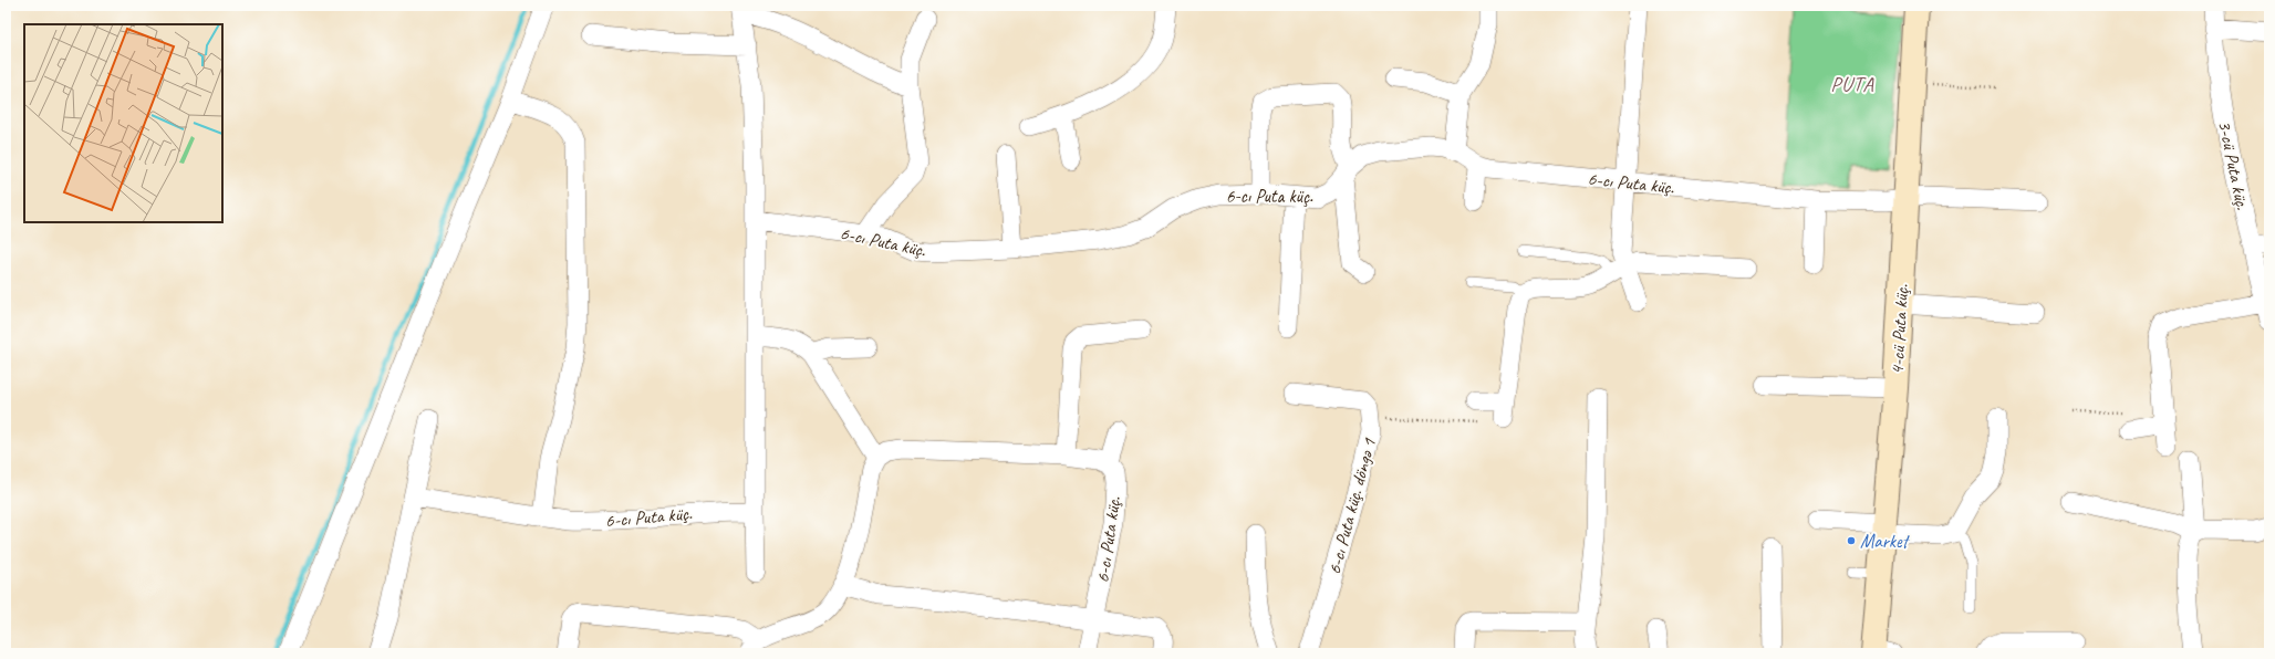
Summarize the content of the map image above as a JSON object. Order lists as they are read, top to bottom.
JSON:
{
  "streets": {
    "street": [
      "3-cü Puta küç.",
      "6-cı Puta küç.",
      "4-cü Puta küç.",
      "6-cı Puta küç. döngə 1"
    ]
  },
  "crossings": [
    ["6-cı Puta küç.", "4-cü Puta küç."]
  ],
  "districts": ["PUTA"],
  "places": ["Market"]
}
